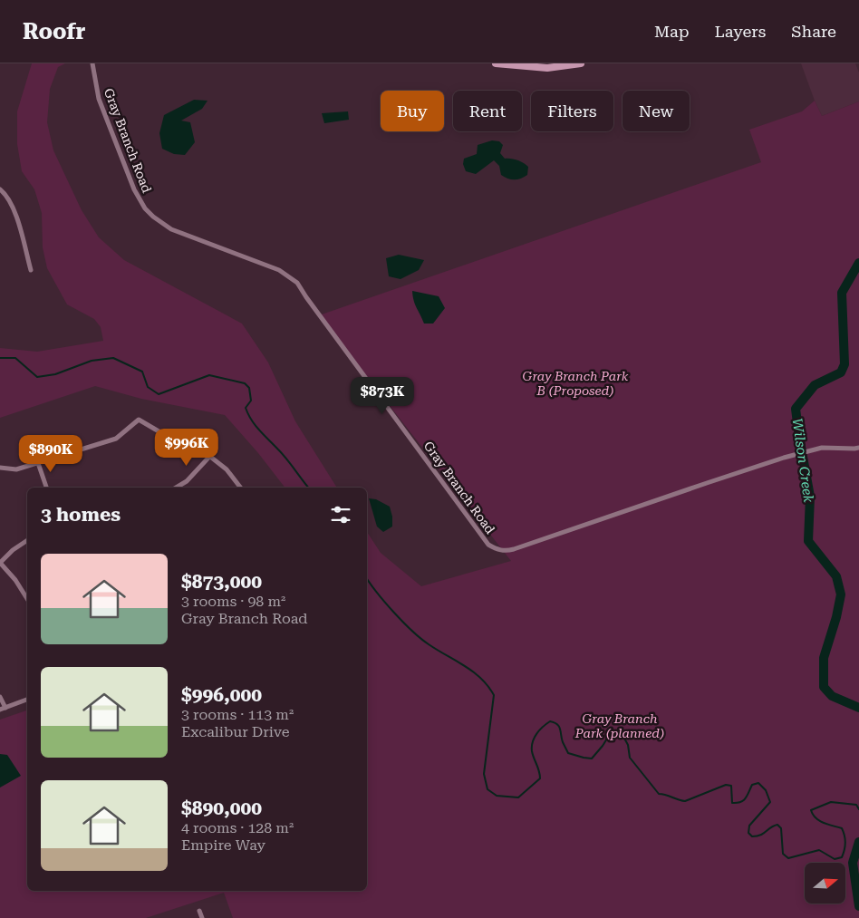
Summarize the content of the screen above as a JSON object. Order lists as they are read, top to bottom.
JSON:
{
  "streets": {
    "street": ["Gray Branch Road"]
  },
  "water": ["Wilson Creek"],
  "parks": ["Gray Branch Park B (Proposed)", "Gray Branch Park (planned)"],
  "north": "right",
  "page": {
    "header": "Roofr",
    "nav": ["Map", "Layers", "Share"],
    "chip": [
      "Buy",
      "Rent",
      "Filters",
      "New"
    ],
    "price": ["$873K", "$996K", "$890K"],
    "heading": "3 homes",
    "list": [
      {
        "name": "$873,000",
        "note": "3 rooms · 98 m² · Gray Branch Road"
      },
      {
        "name": "$996,000",
        "note": "3 rooms · 113 m² · Excalibur Drive"
      },
      {
        "name": "$890,000",
        "note": "4 rooms · 128 m² · Empire Way"
      }
    ]
  }
}
